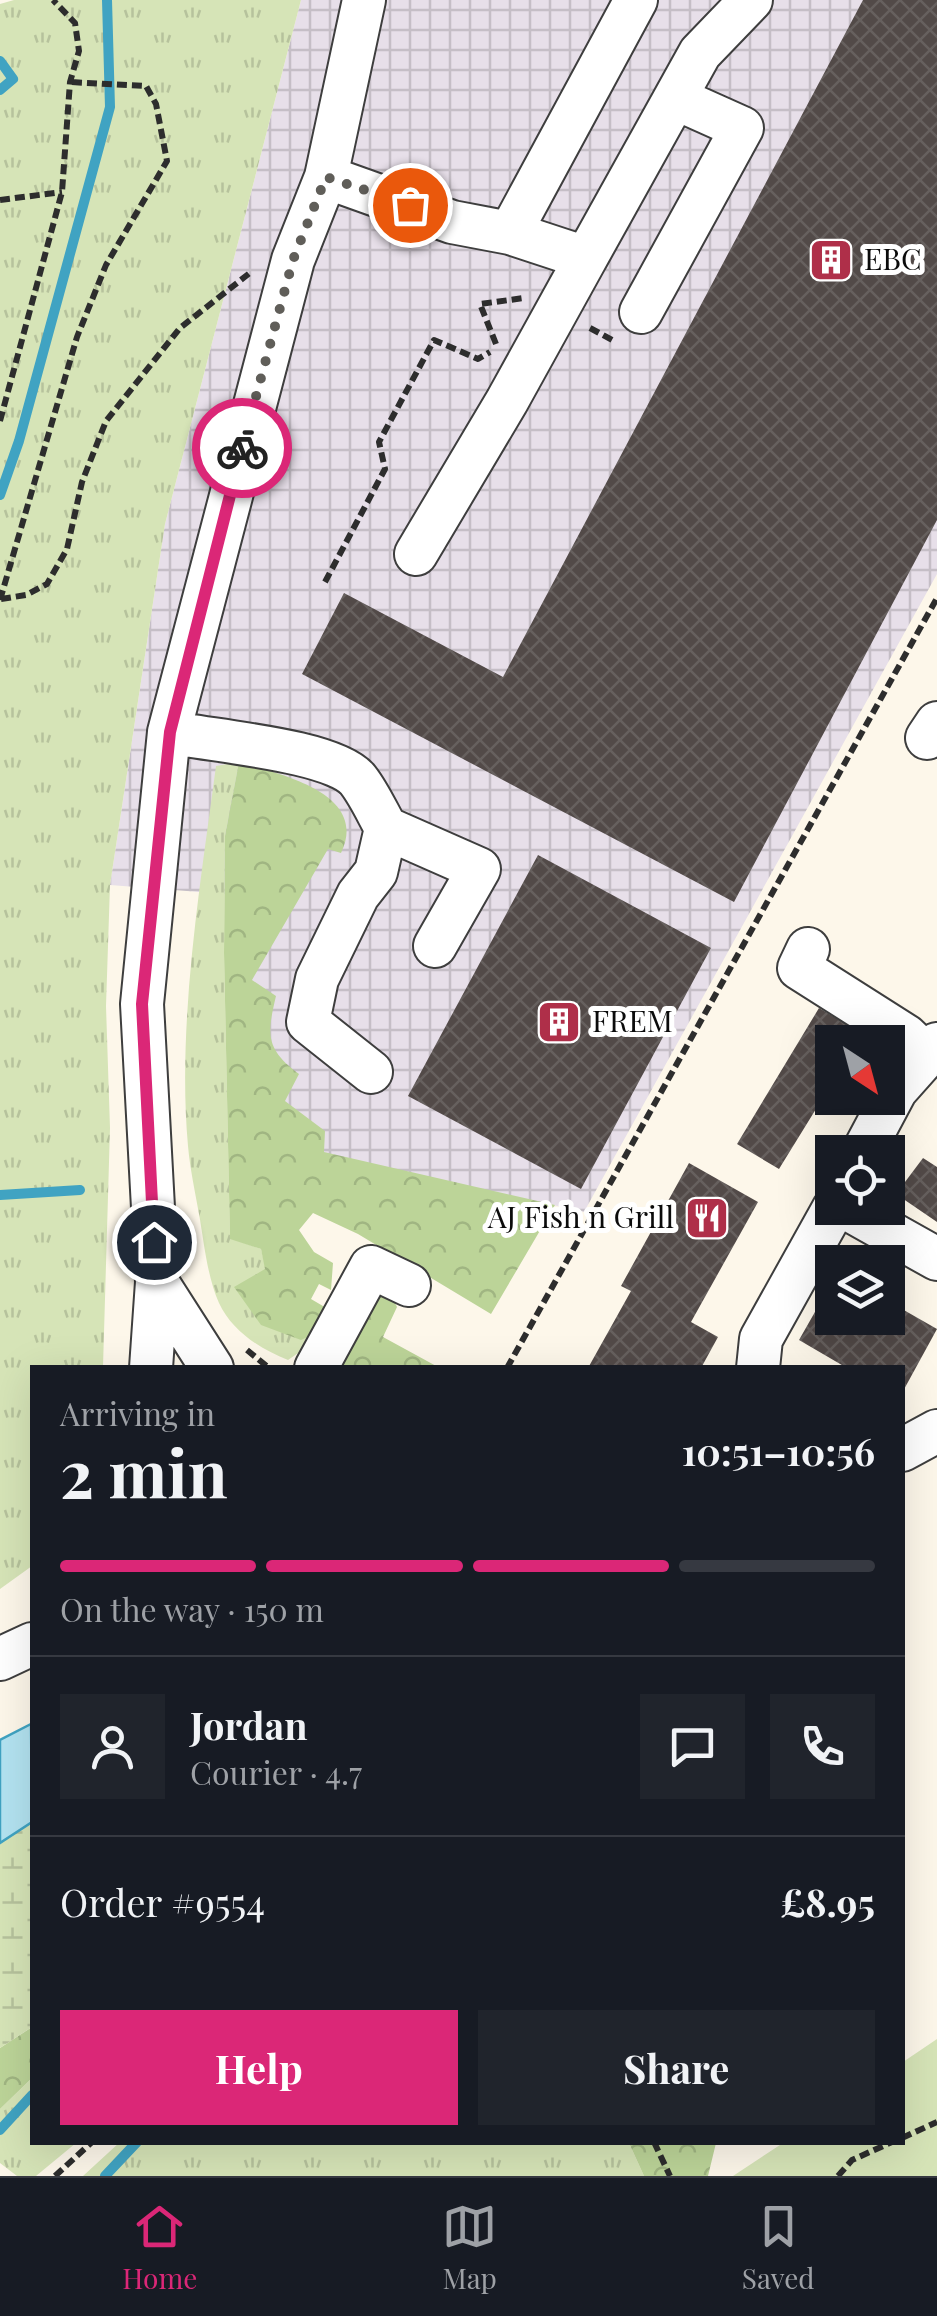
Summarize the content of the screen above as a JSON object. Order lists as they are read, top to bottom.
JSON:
{
  "places": {
    "building": ["EBC", "FREM"],
    "restaurant": ["AJ Fish n Grill"]
  },
  "north": "bottom right",
  "page": {
    "heading": ["2 min", "Arriving in", "10:51–10:56"],
    "panel": [
      "Jordan",
      "Courier · 4.7",
      "Order #9554",
      "£8.95"
    ],
    "bar": "On the way · 150 m",
    "buttons": ["Help", "Share"],
    "tabs": ["Home", "Map", "Saved"]
  }
}
